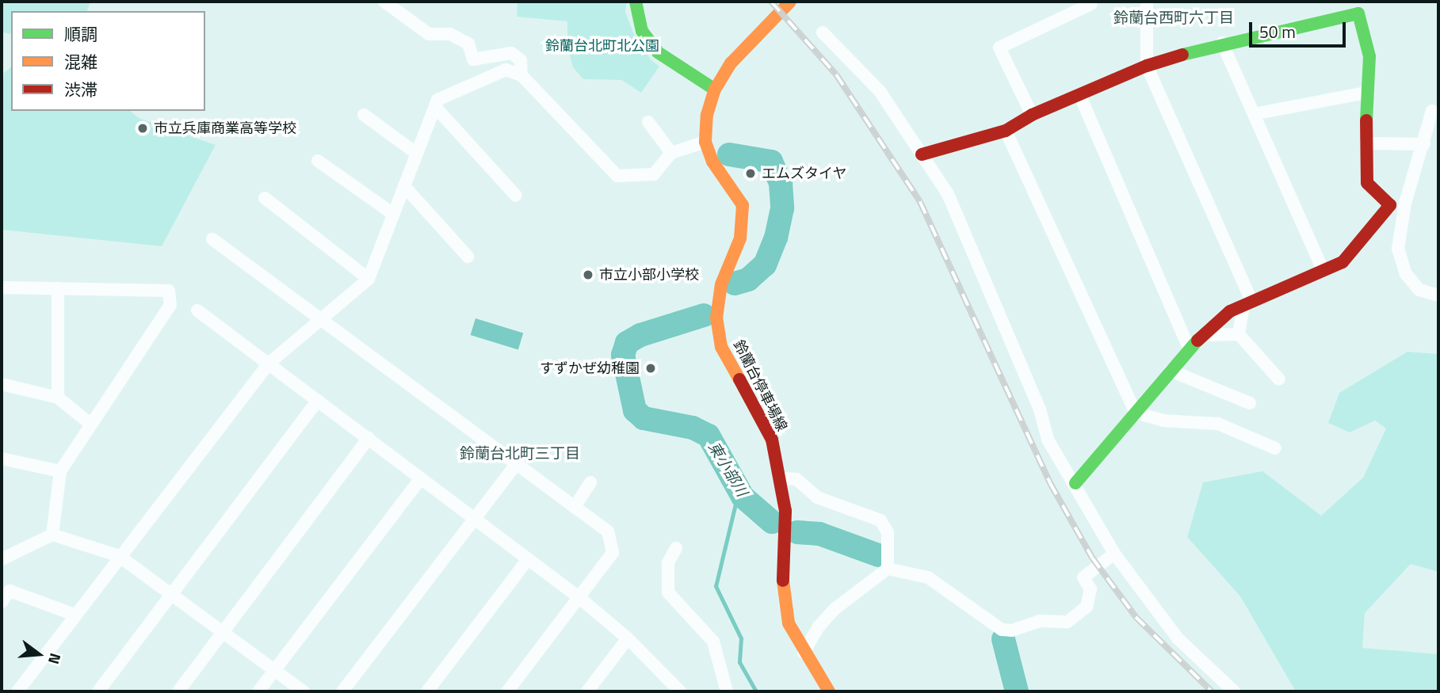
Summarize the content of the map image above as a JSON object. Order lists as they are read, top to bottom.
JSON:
{
  "streets": {
    "street": ["鈴蘭台停車場線"]
  },
  "districts": ["鈴蘭台西町六丁目", "鈴蘭台北町三丁目"],
  "water": ["東小部川"],
  "parks": ["鈴蘭台北町北公園"],
  "places": [
    "市立兵庫商業高等学校",
    "エムズタイヤ",
    "市立小部小学校",
    "すずかぜ幼稚園"
  ],
  "legend": ["順調", "混雑", "渋滞"],
  "scale_bar": "50 m",
  "north": "right"
}
